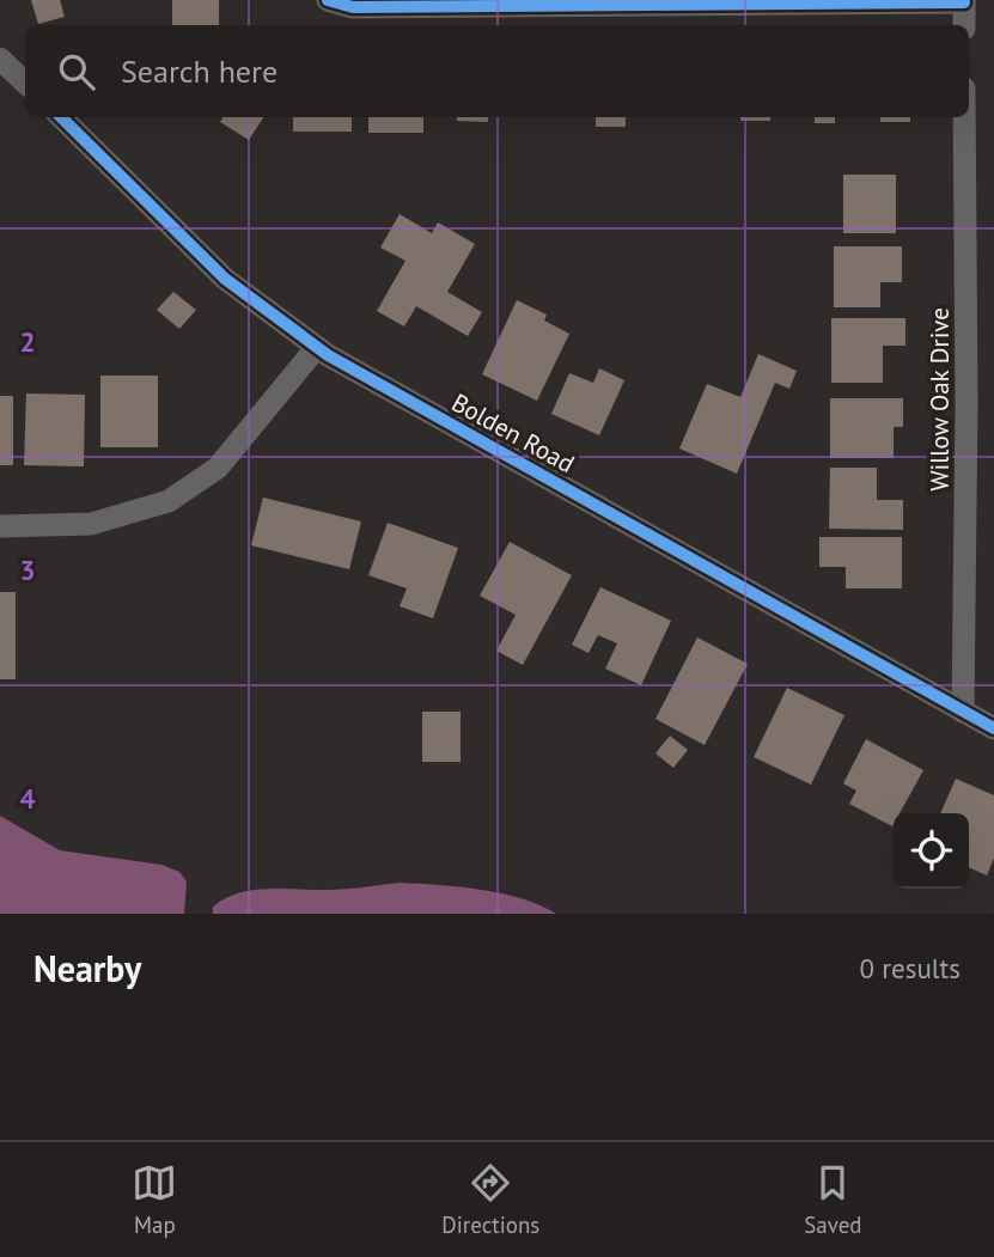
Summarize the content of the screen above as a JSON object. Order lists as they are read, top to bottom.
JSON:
{
  "streets": {
    "street": ["Willow Oak Drive", "Bolden Road"]
  },
  "crossings": [
    ["Willow Oak Drive", "Bolden Road"]
  ],
  "page": {
    "search": "Search here",
    "heading": ["Nearby", "0 results"],
    "nav": ["Map", "Directions", "Saved"]
  },
  "grid": {
    "rows": ["2", "3", "4"]
  }
}
